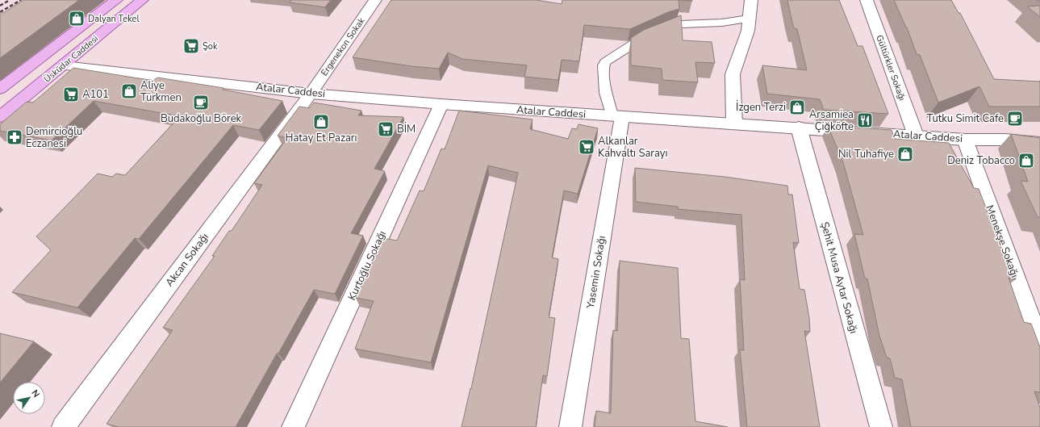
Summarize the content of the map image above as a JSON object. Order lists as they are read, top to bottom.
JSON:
{
  "streets": {
    "main road": ["Üsküdar Caddesi"],
    "street": [
      "Ergenekon Sokak",
      "Gültürkler Sokağı",
      "Atalar Caddesi",
      "Menekşe Sokağı",
      "Akcan Sokağı",
      "Kurtoğlu Sokağı",
      "Yasemin Sokağı",
      "Şehit Musa Aytar Sokağı"
    ]
  },
  "crossings": [
    ["Ergenekon Sokak", "Atalar Caddesi"],
    ["Ergenekon Sokak", "Akcan Sokağı"],
    ["Üsküdar Caddesi", "Atalar Caddesi"],
    ["Gültürkler Sokağı", "Atalar Caddesi"],
    ["Atalar Caddesi", "Menekşe Sokağı"],
    ["Atalar Caddesi", "Akcan Sokağı"],
    ["Atalar Caddesi", "Kurtoğlu Sokağı"],
    ["Atalar Caddesi", "Yasemin Sokağı"],
    ["Atalar Caddesi", "Şehit Musa Aytar Sokağı"]
  ],
  "places": {
    "shop": [
      "Dalyan Tekel",
      "Aliye Türkmen",
      "İzgen Terzi",
      "Hatay Et Pazarı",
      "Nil Tuhafiye",
      "Deniz Tobacco"
    ],
    "supermarket": [
      "Şok",
      "A101",
      "BİM",
      "Alkanlar Kahvaltı Sarayı"
    ],
    "cafe": ["Budakoğlu Börek", "Tutku Simit Cafe"],
    "restaurant": ["Arsamiea Çiğköfte"],
    "pharmacy": ["Demircioğlu Eczanesi"]
  },
  "north": "top right"
}
